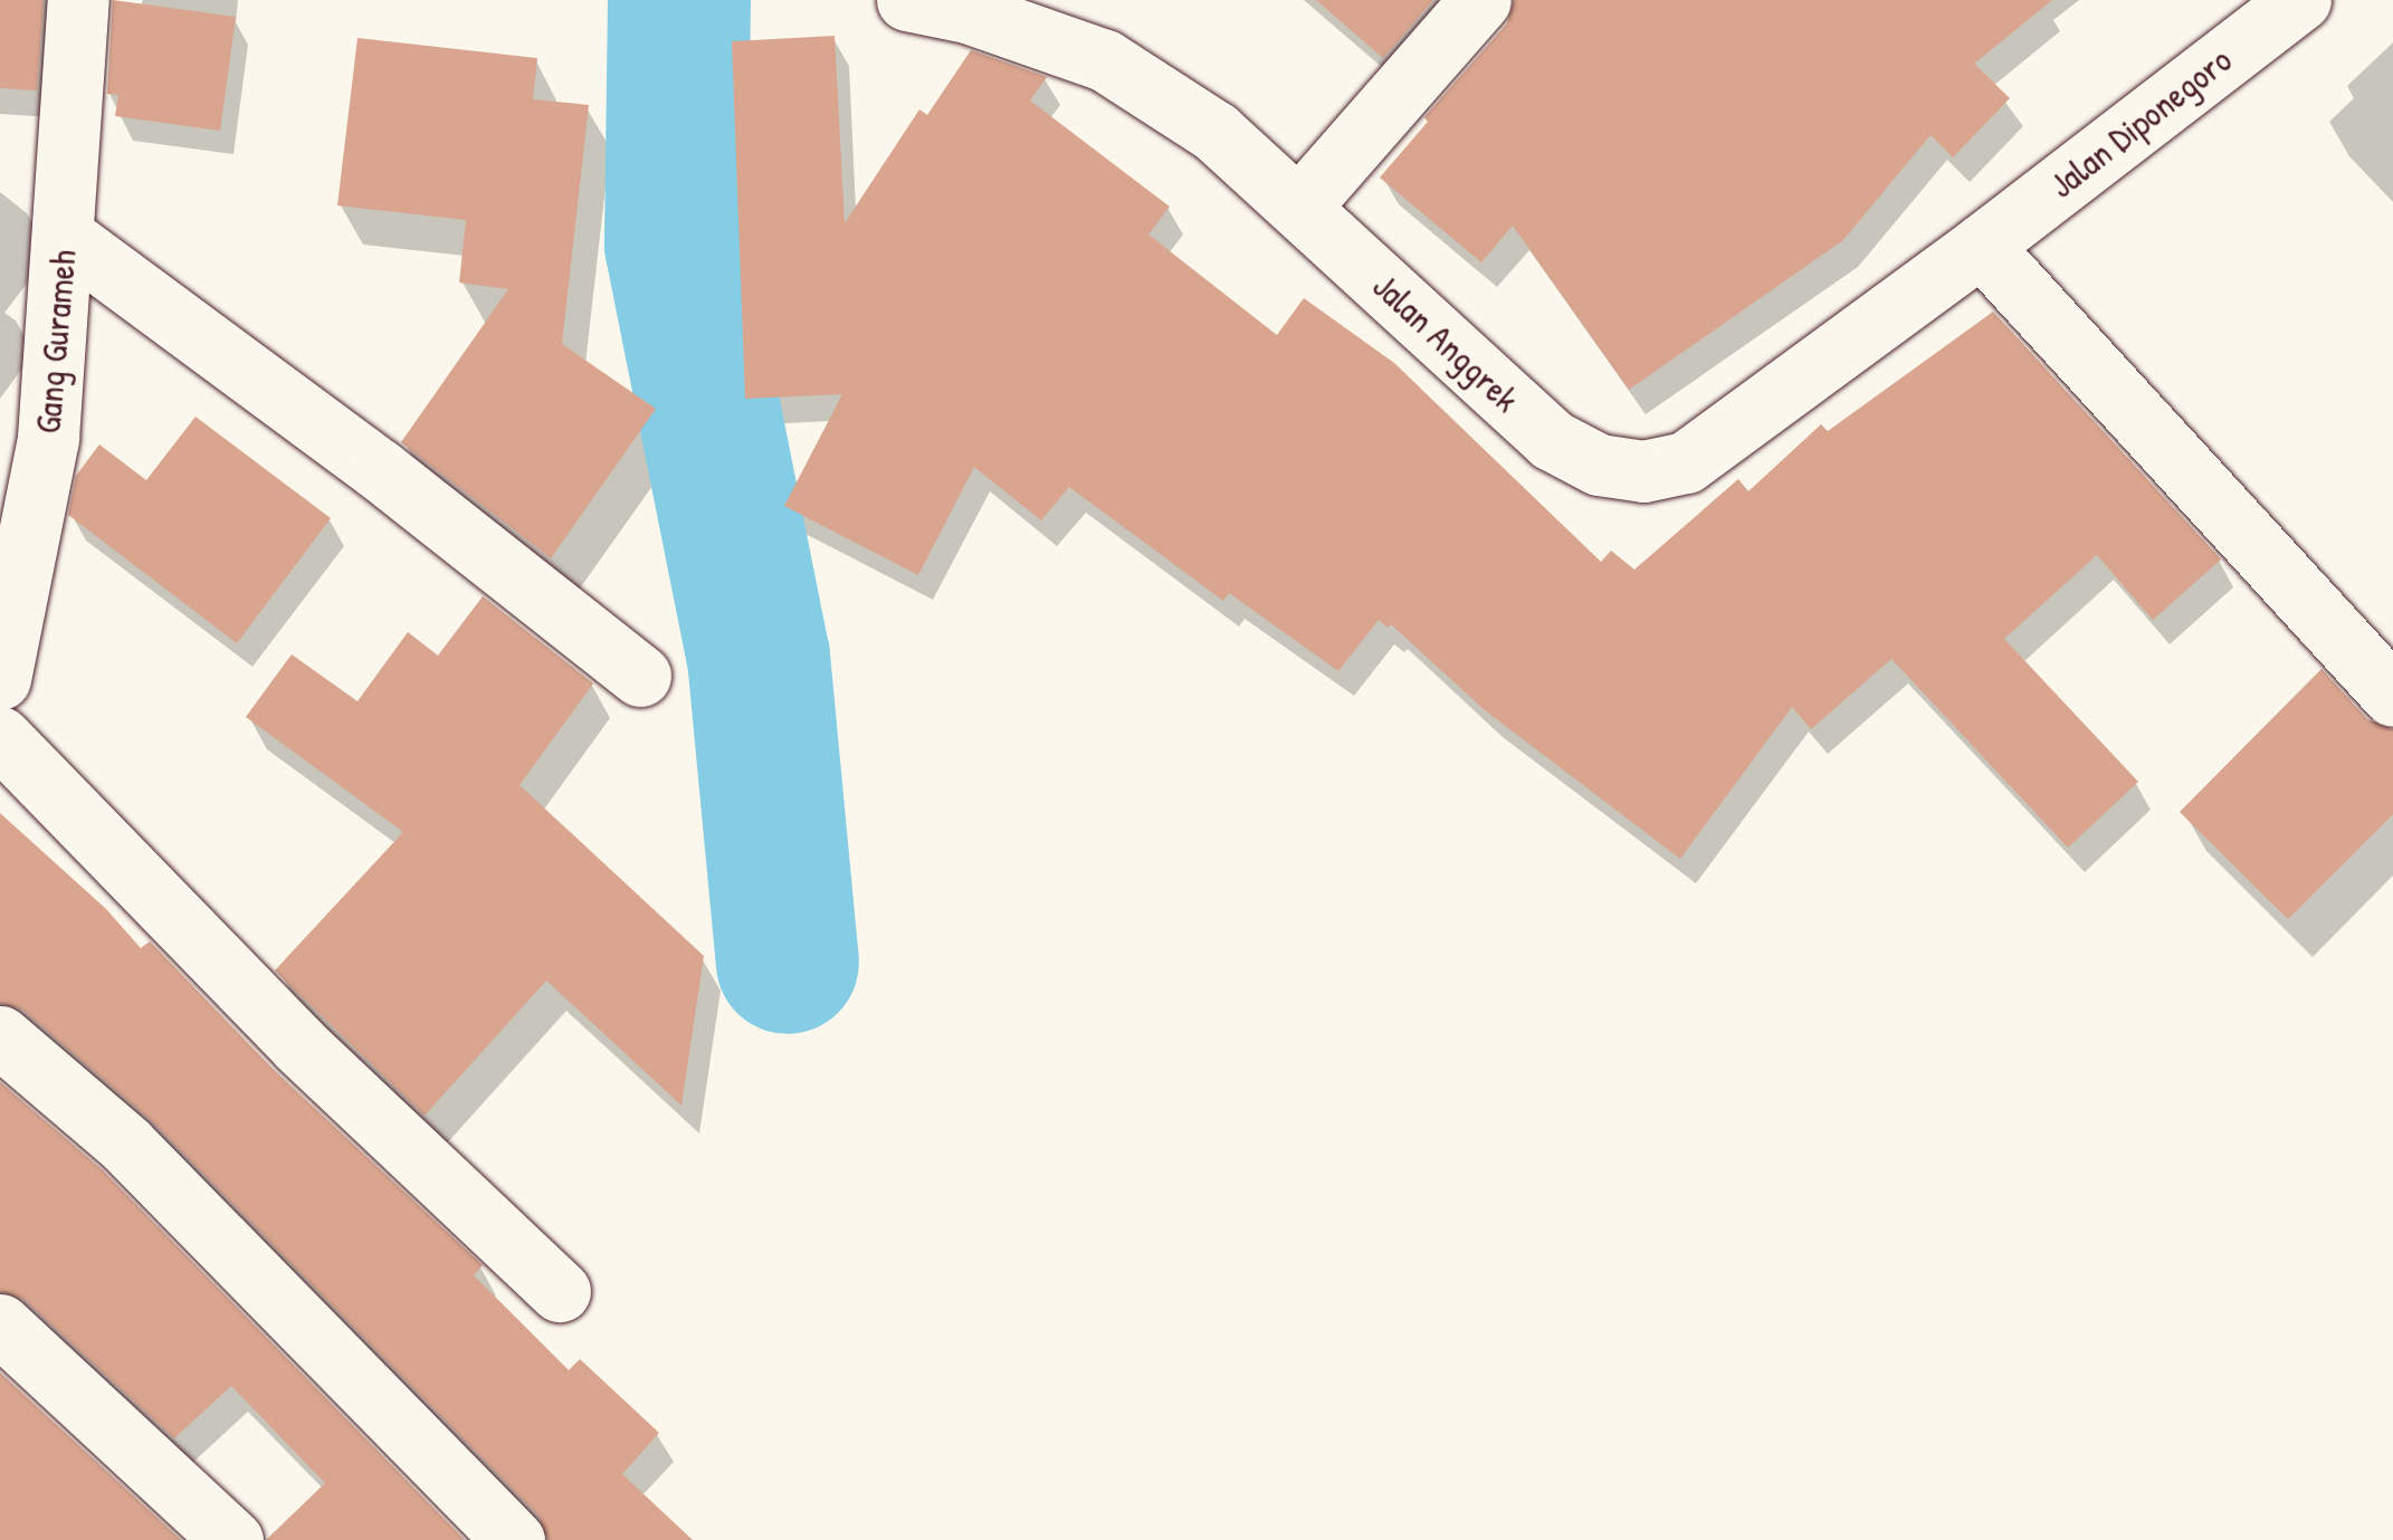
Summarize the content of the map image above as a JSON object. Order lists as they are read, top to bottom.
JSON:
{
  "streets": {
    "street": ["Jalan Diponegoro", "Gang Gurameh", "Jalan Anggrek"]
  },
  "crossings": [
    ["Jalan Diponegoro", "Jalan Anggrek"]
  ]
}
